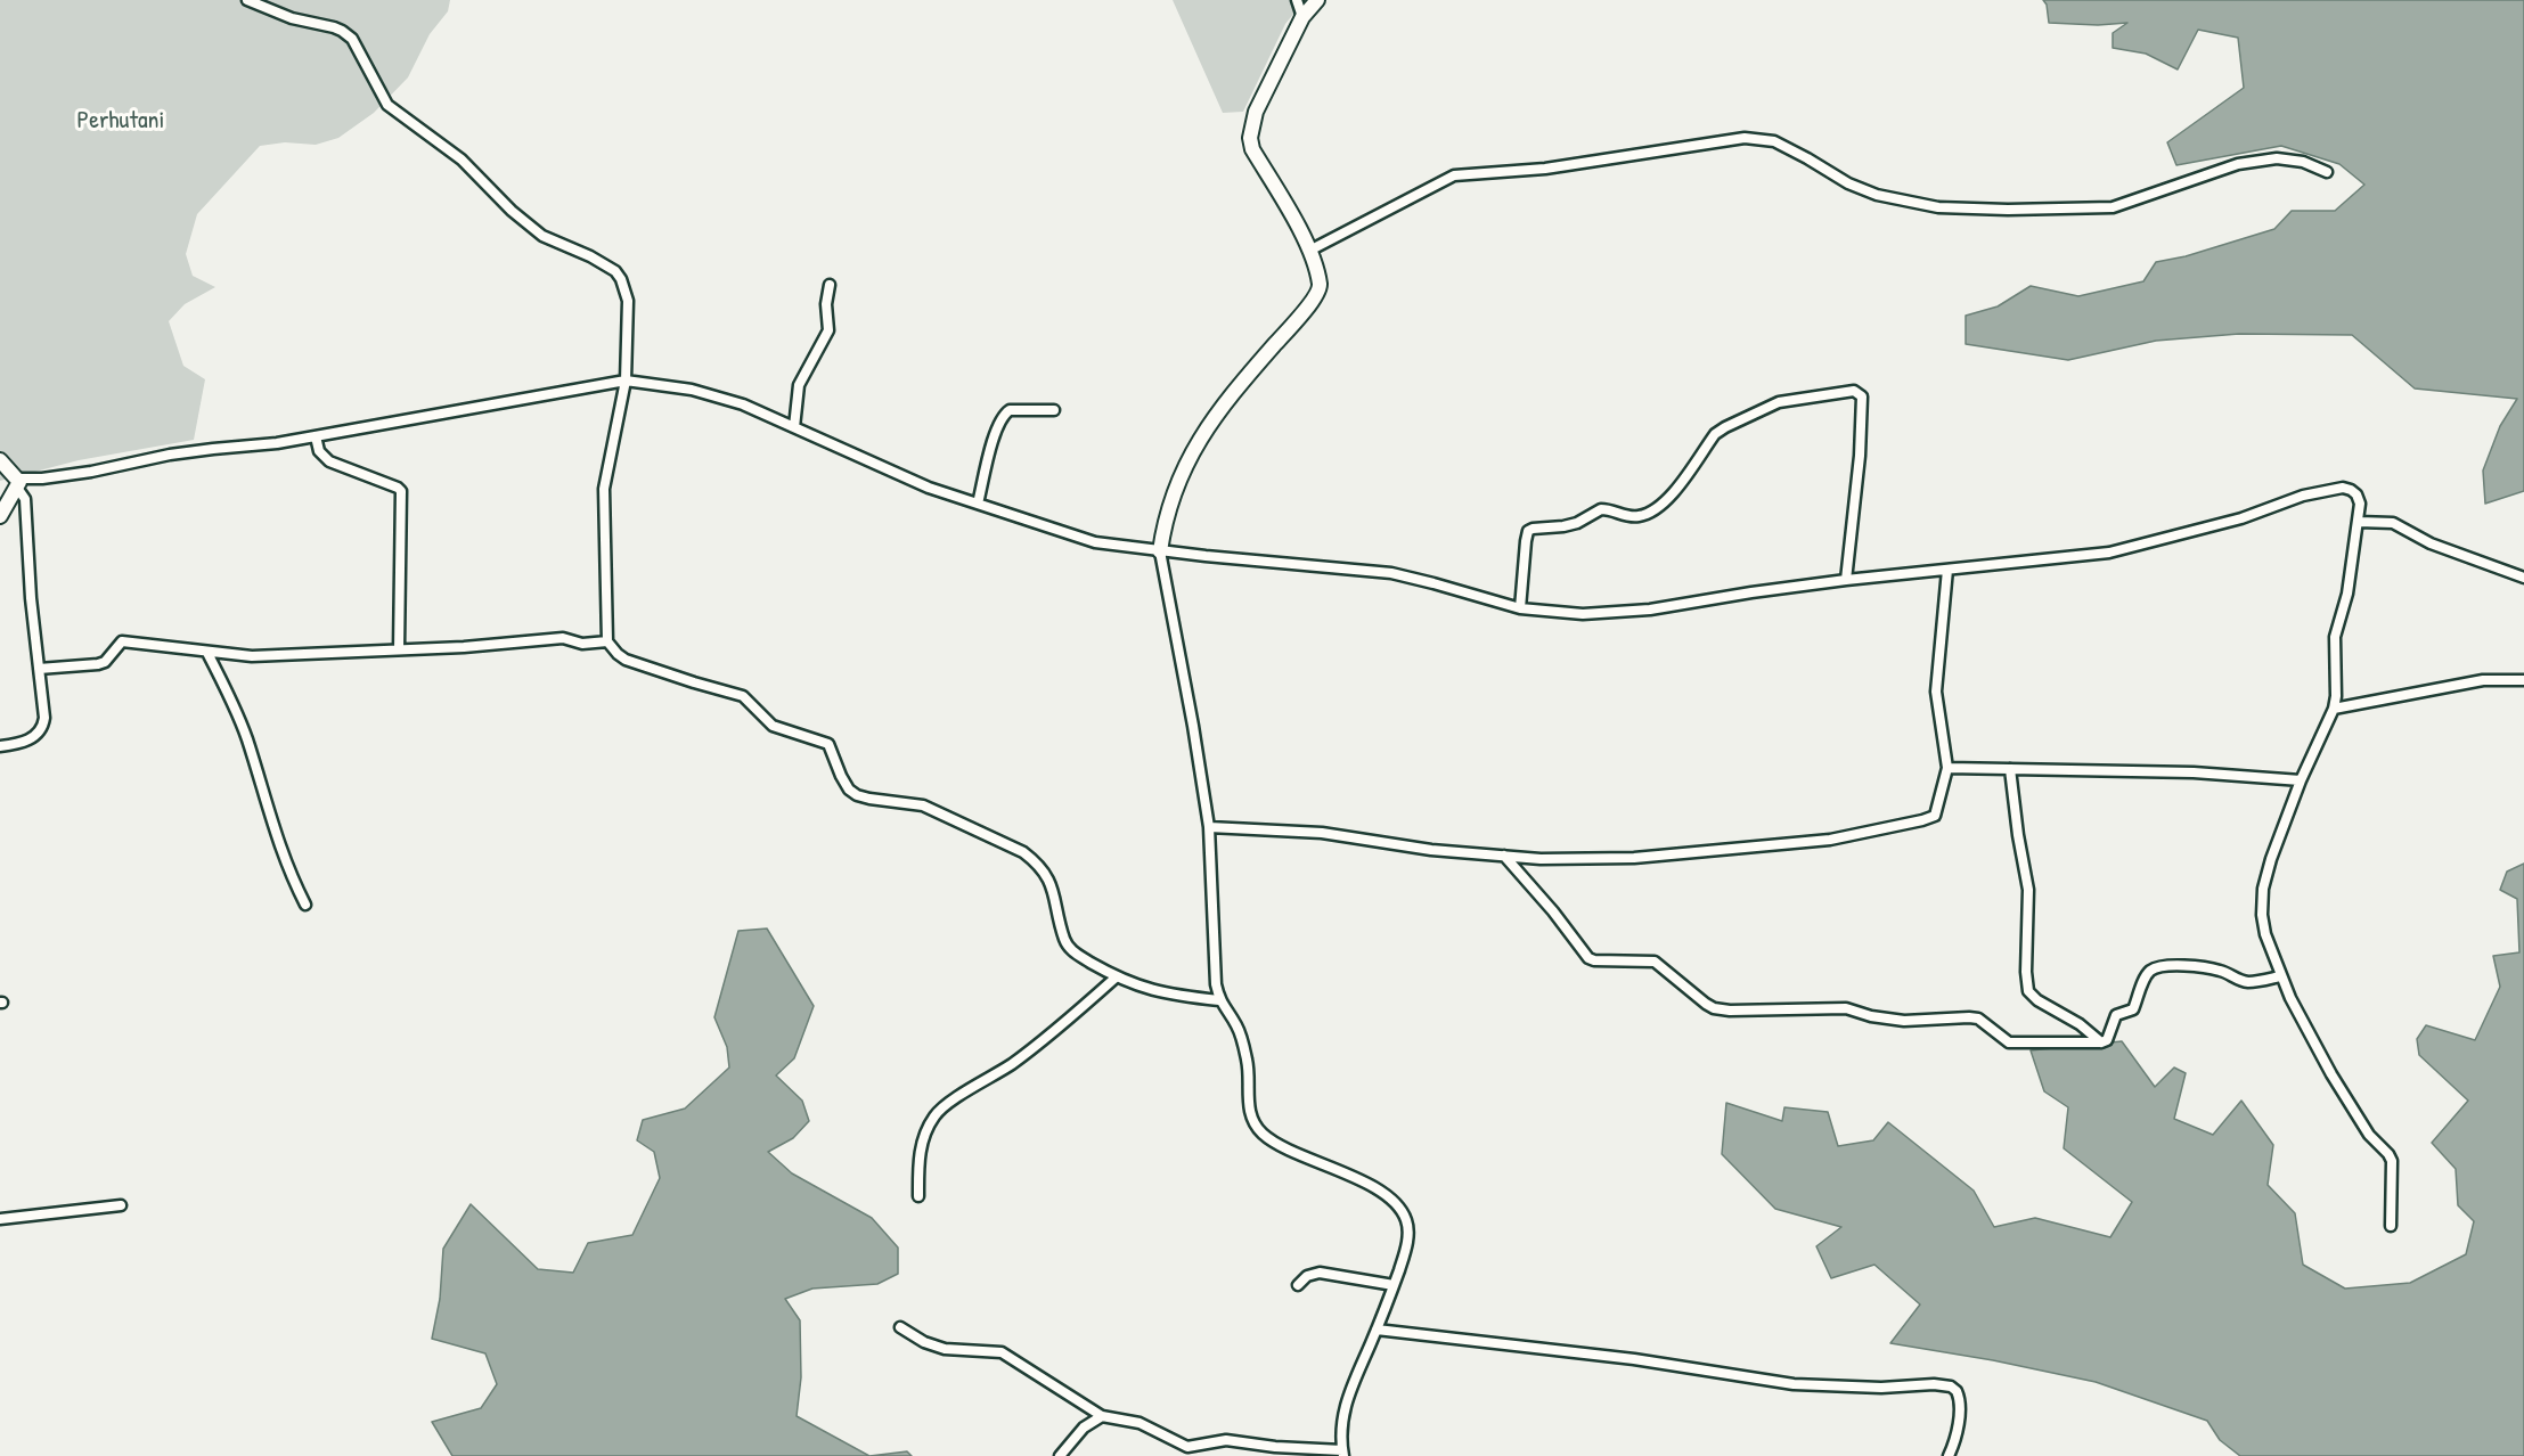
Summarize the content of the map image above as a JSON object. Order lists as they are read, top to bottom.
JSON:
{
  "parks": ["Perhutani"]
}
